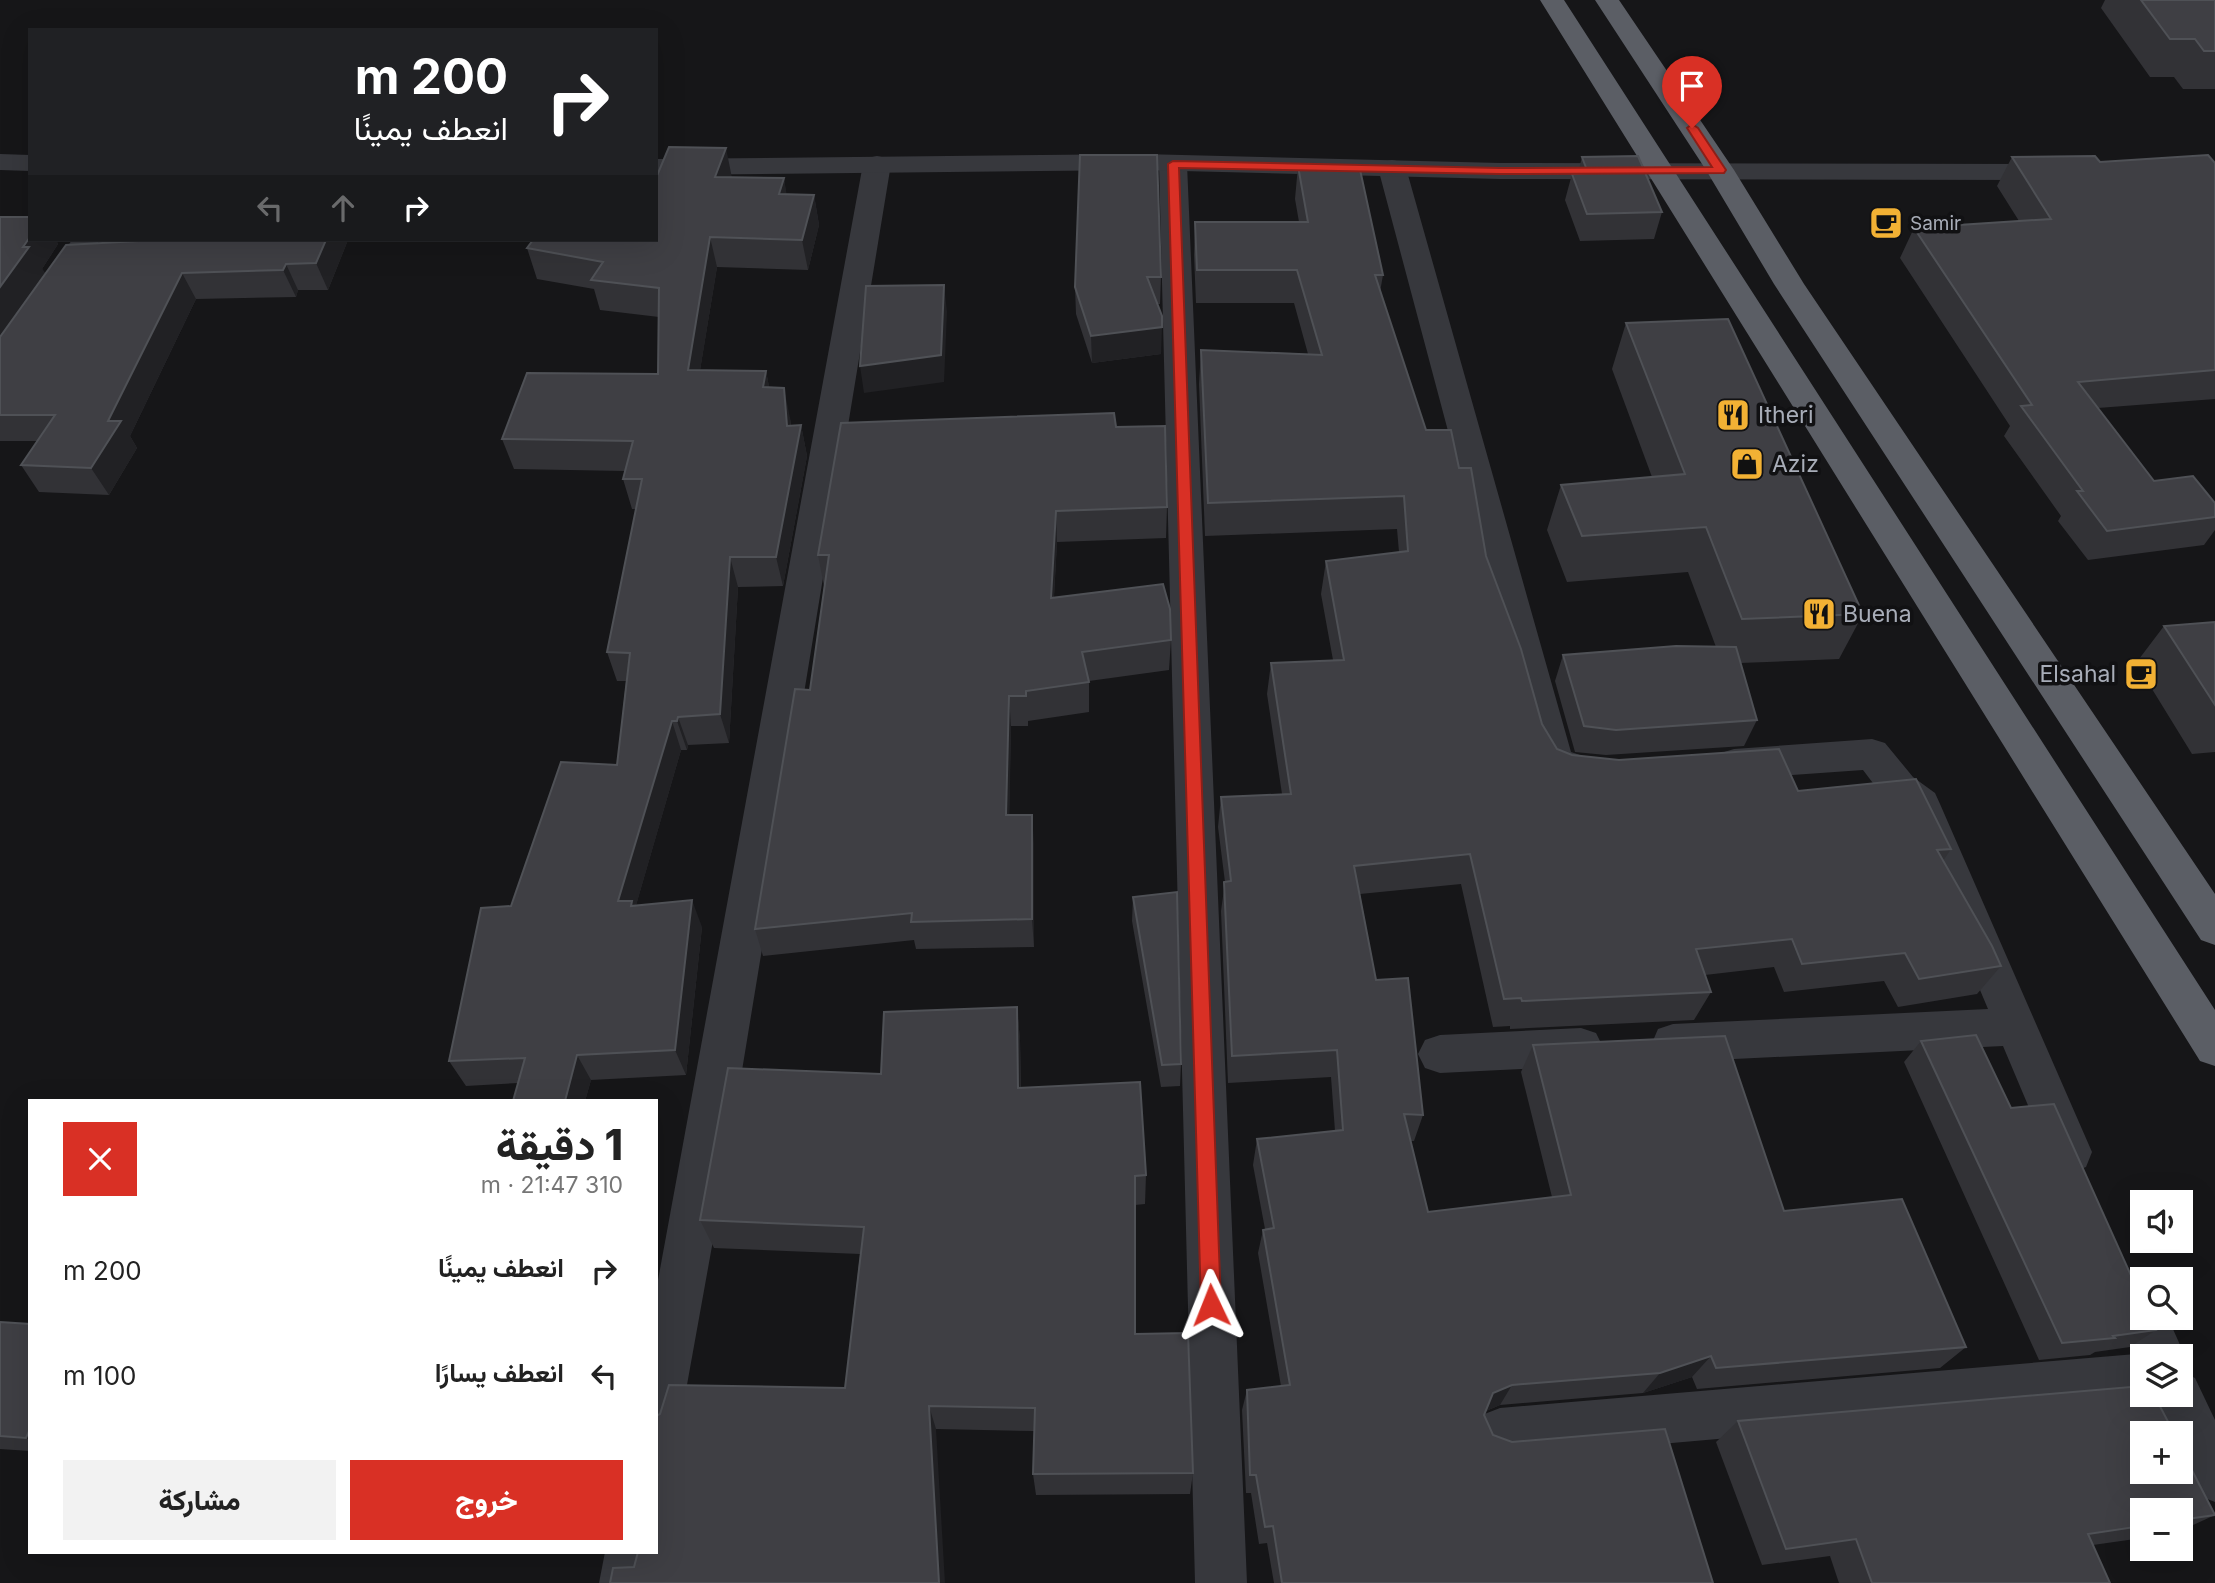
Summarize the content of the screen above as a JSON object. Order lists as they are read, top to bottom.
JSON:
{
  "places": {
    "cafe": ["Samir", "Elsahal"],
    "restaurant": ["Itheri", "Buena"],
    "shop": ["Aziz"]
  },
  "page": {
    "turn": ["200 m", "انعطف يمينًا"],
    "heading": ["1 دقيقة", "310 m · 21:47"],
    "map_buttons": ["+", "−"],
    "list": [
      {
        "name": "انعطف يمينًا",
        "value": "200 m"
      },
      {
        "name": "انعطف يسارًا",
        "value": "100 m"
      }
    ],
    "buttons": ["خروج", "مشاركة"]
  }
}
